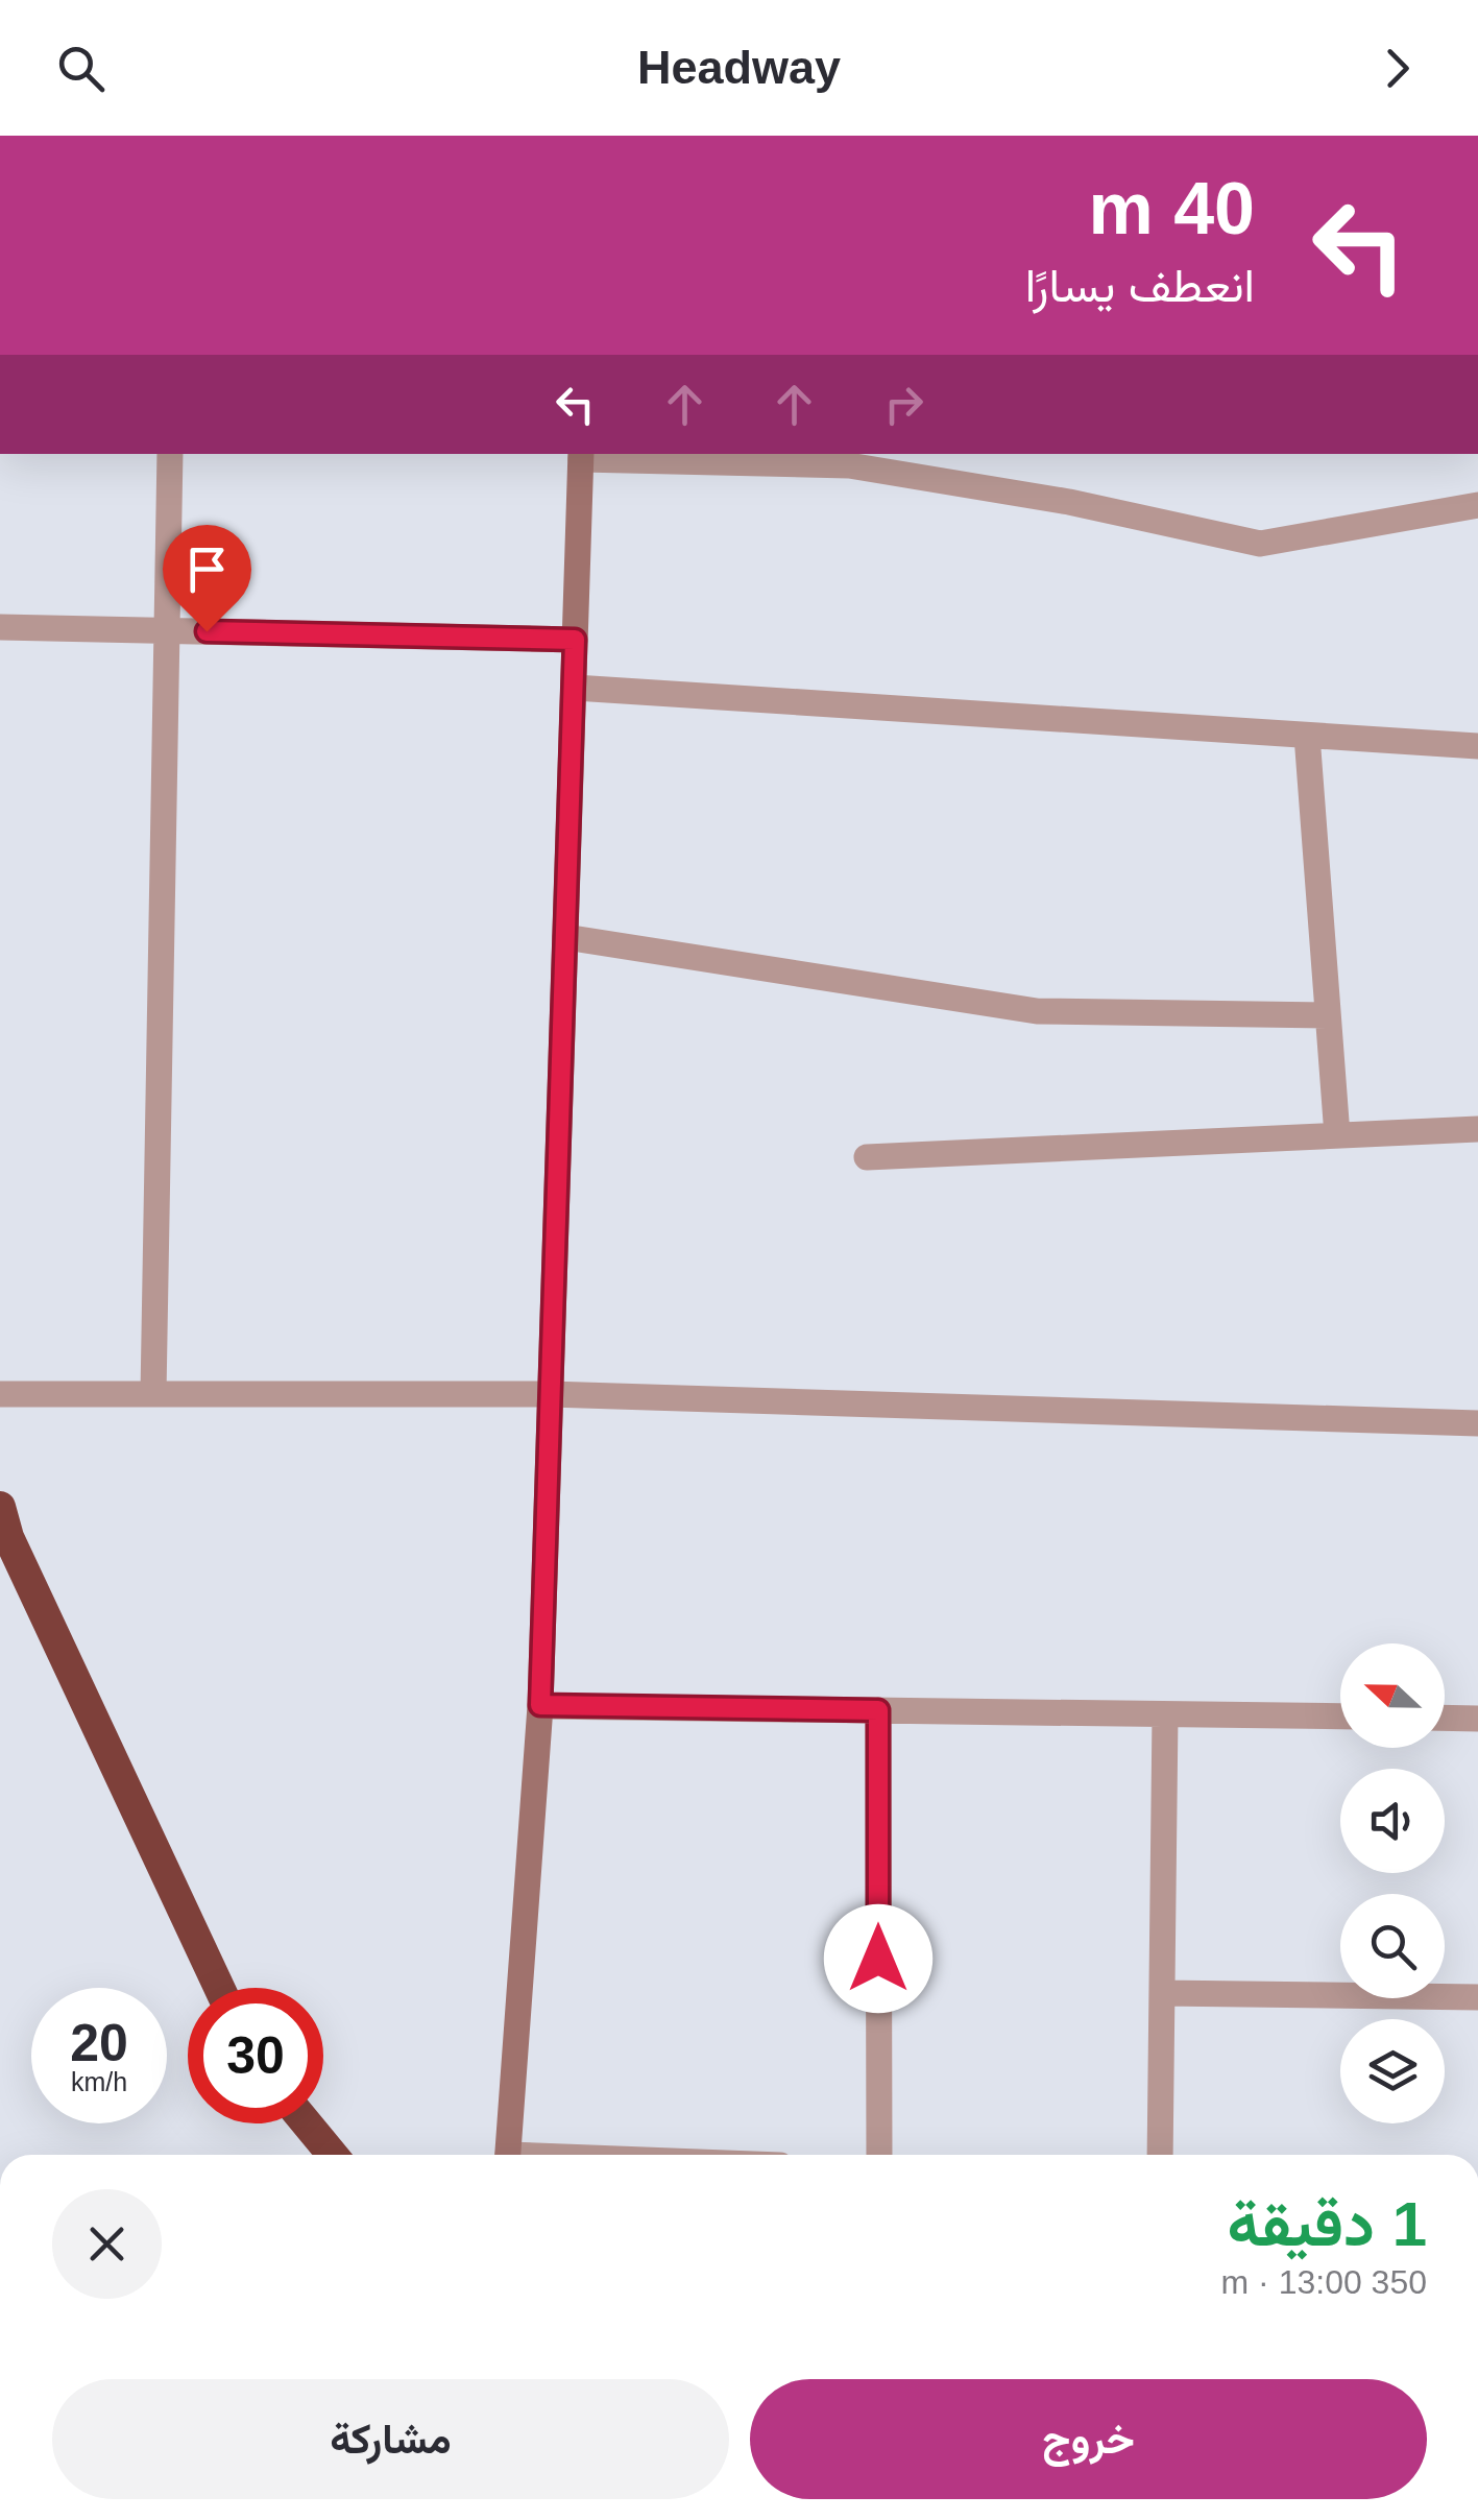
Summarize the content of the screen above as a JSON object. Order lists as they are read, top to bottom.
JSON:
{
  "north": "left",
  "page": {
    "header": "Headway",
    "turn": ["40 m", "انعطف يسارًا"],
    "speed": "20 km/h",
    "limit": "30",
    "heading": ["1 دقيقة", "350 m · 13:00"],
    "buttons": ["خروج", "مشاركة"]
  }
}
